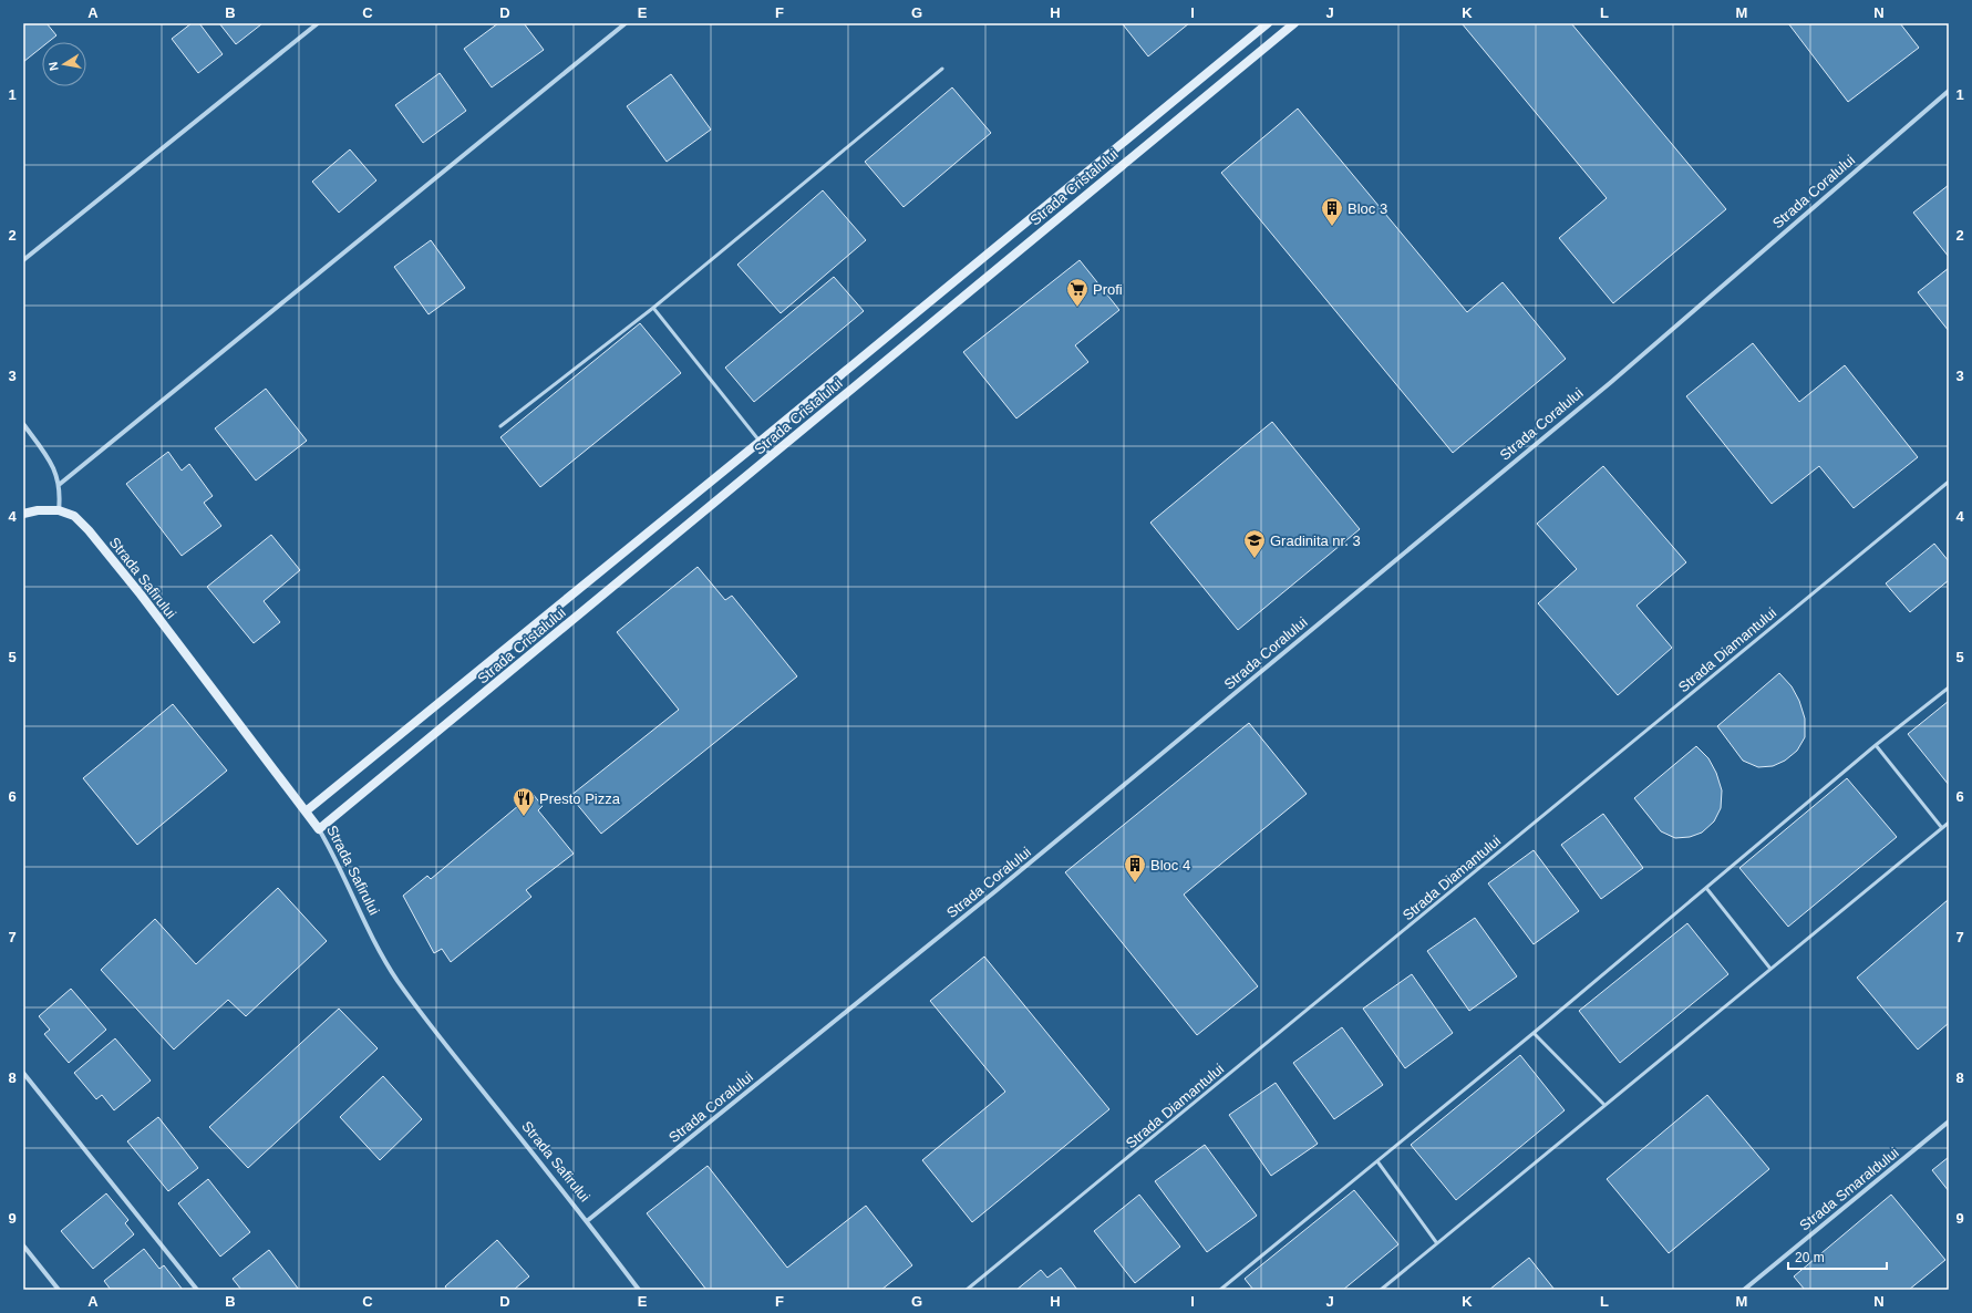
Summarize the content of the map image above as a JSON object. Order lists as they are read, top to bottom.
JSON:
{
  "streets": {
    "street": [
      "Strada Cristalului",
      "Strada Coralului",
      "Strada Safirului",
      "Strada Smaraldului"
    ],
    "lane": ["Strada Diamantului"]
  },
  "crossings": [
    ["Strada Cristalului", "Strada Safirului"],
    ["Strada Coralului", "Strada Safirului"]
  ],
  "places": {
    "building": ["Bloc 3", "Bloc 4"],
    "supermarket": ["Profi"],
    "school or university": ["Gradinita nr. 3"],
    "restaurant": ["Presto Pizza"]
  },
  "scale_bar": "20 m",
  "north": "left",
  "grid": {
    "columns": [
      "A",
      "B",
      "C",
      "D",
      "E",
      "F",
      "G",
      "H",
      "I",
      "J",
      "K",
      "L",
      "M",
      "N"
    ],
    "rows": [
      "1",
      "2",
      "3",
      "4",
      "5",
      "6",
      "7",
      "8",
      "9"
    ]
  }
}
